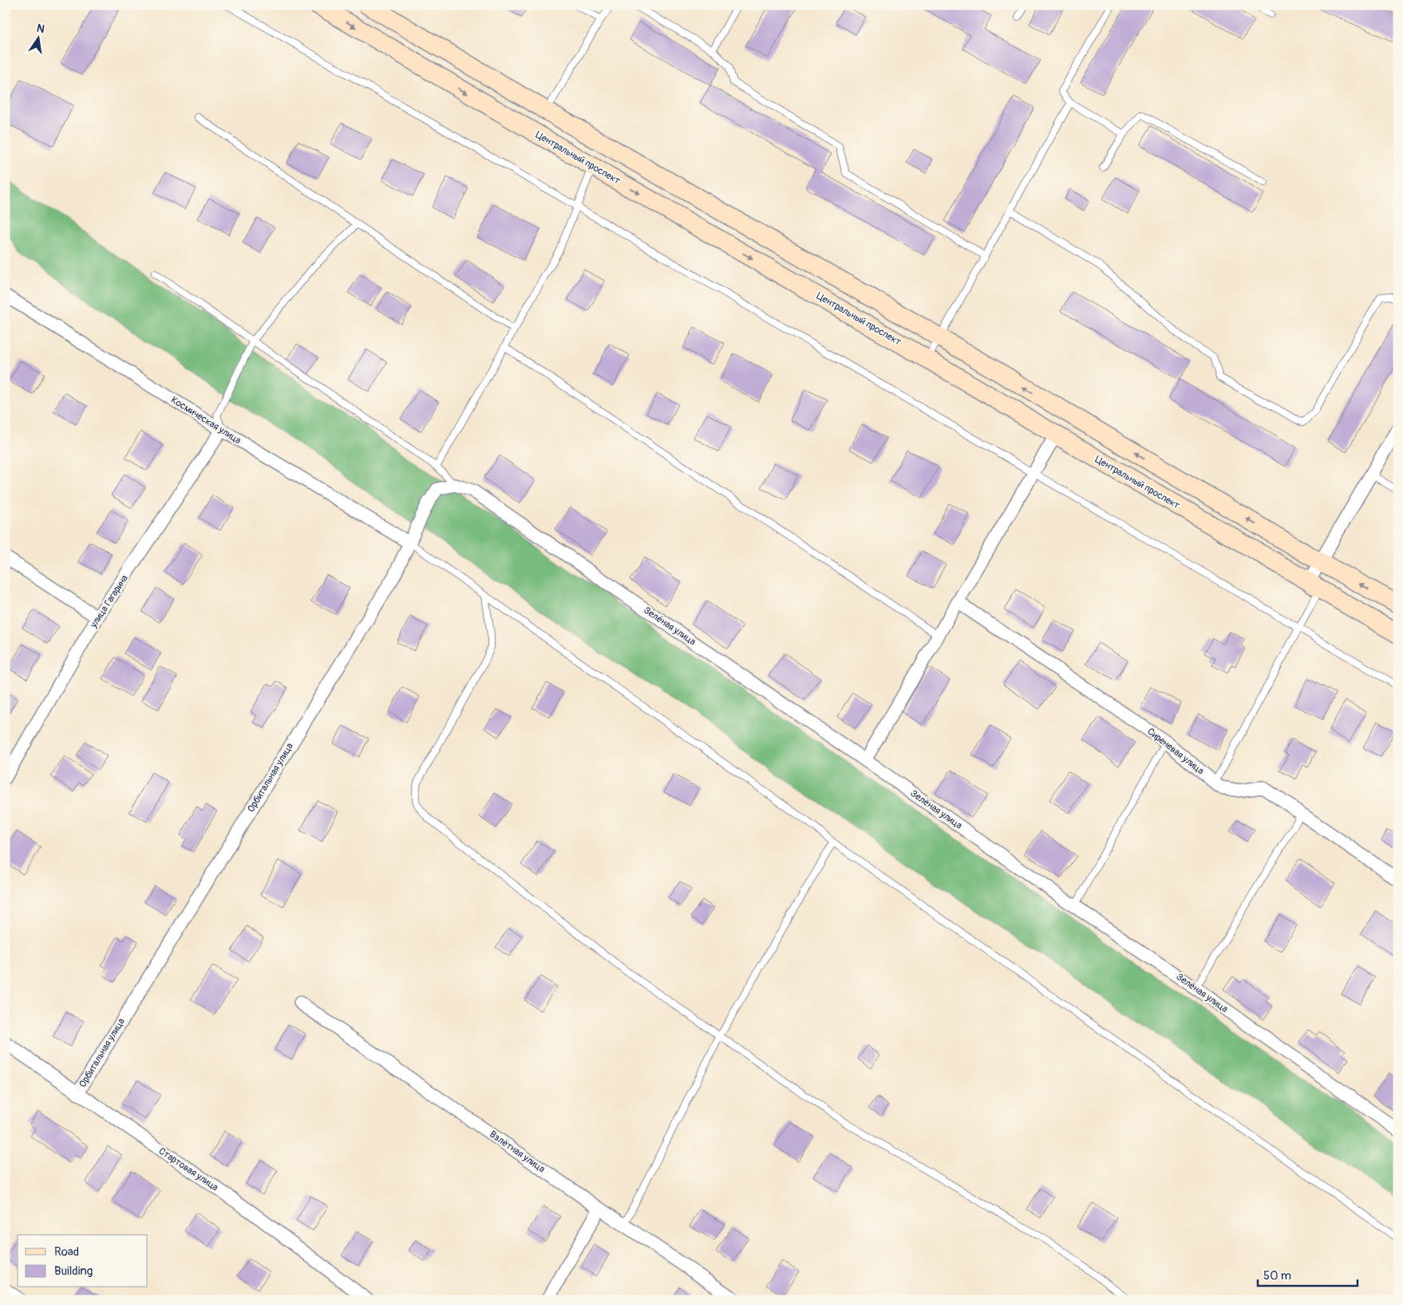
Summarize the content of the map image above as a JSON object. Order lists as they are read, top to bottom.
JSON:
{
  "streets": {
    "street": [
      "Центральный проспект",
      "Космическая улица",
      "улица Гагарина",
      "Зелёная улица",
      "Сиреневая улица",
      "Орбитальная улица",
      "Взлётная улица",
      "Стартовая улица"
    ]
  },
  "crossings": [
    ["Космическая улица", "улица Гагарина"],
    ["Космическая улица", "Орбитальная улица"],
    ["Зелёная улица", "Орбитальная улица"],
    ["Орбитальная улица", "Стартовая улица"]
  ],
  "legend": ["Road", "Building"],
  "scale_bar": "50 m",
  "north": "top"
}
